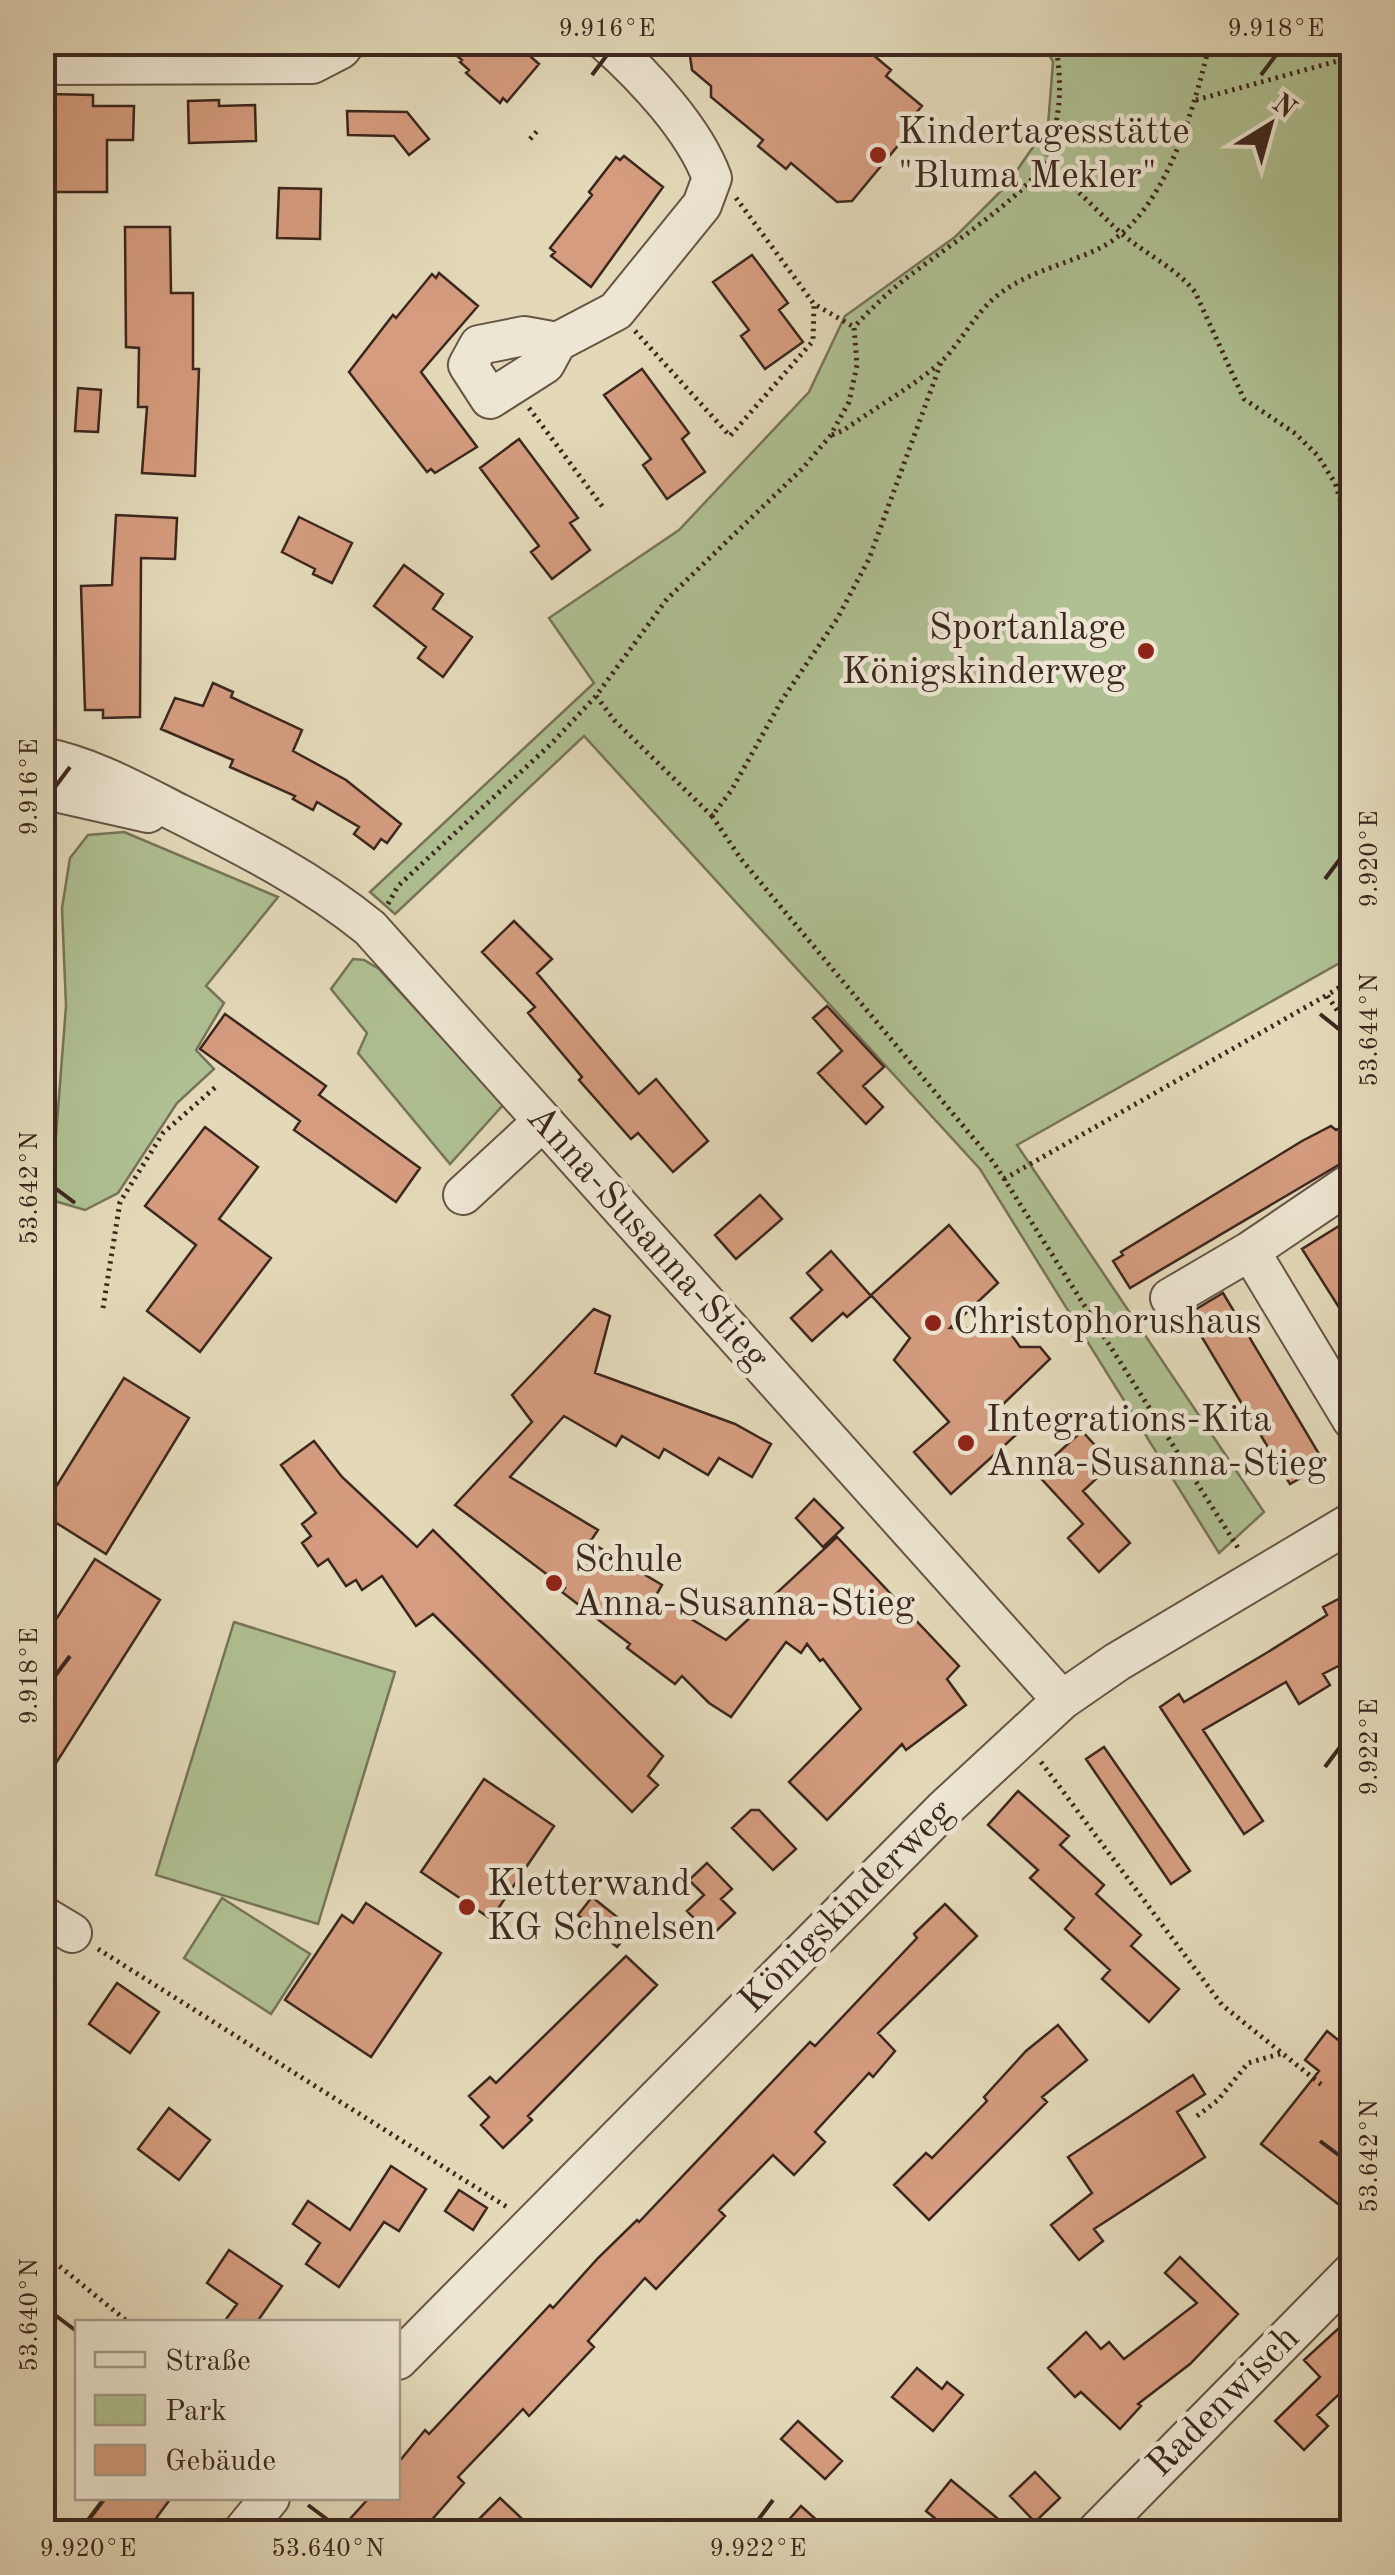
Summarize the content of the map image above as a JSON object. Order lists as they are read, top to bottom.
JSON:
{
  "streets": {
    "street": ["Anna-Susanna-Stieg", "Königskinderweg", "Radenwisch"]
  },
  "crossings": [
    ["Anna-Susanna-Stieg", "Königskinderweg"]
  ],
  "places": [
    "Kindertagesstätte \"Bluma Mekler\"",
    "Sportanlage Königskinderweg",
    "Christophorushaus",
    "Integrations-Kita Anna-Susanna-Stieg",
    "Schule Anna-Susanna-Stieg",
    "Kletterwand KG Schnelsen"
  ],
  "legend": ["Straße", "Park", "Gebäude"],
  "north": "top right",
  "coordinates": [
    "9.916°E",
    "9.918°E",
    "9.920°E",
    "53.644°N",
    "53.642°N",
    "9.922°E",
    "53.640°N"
  ]
}
